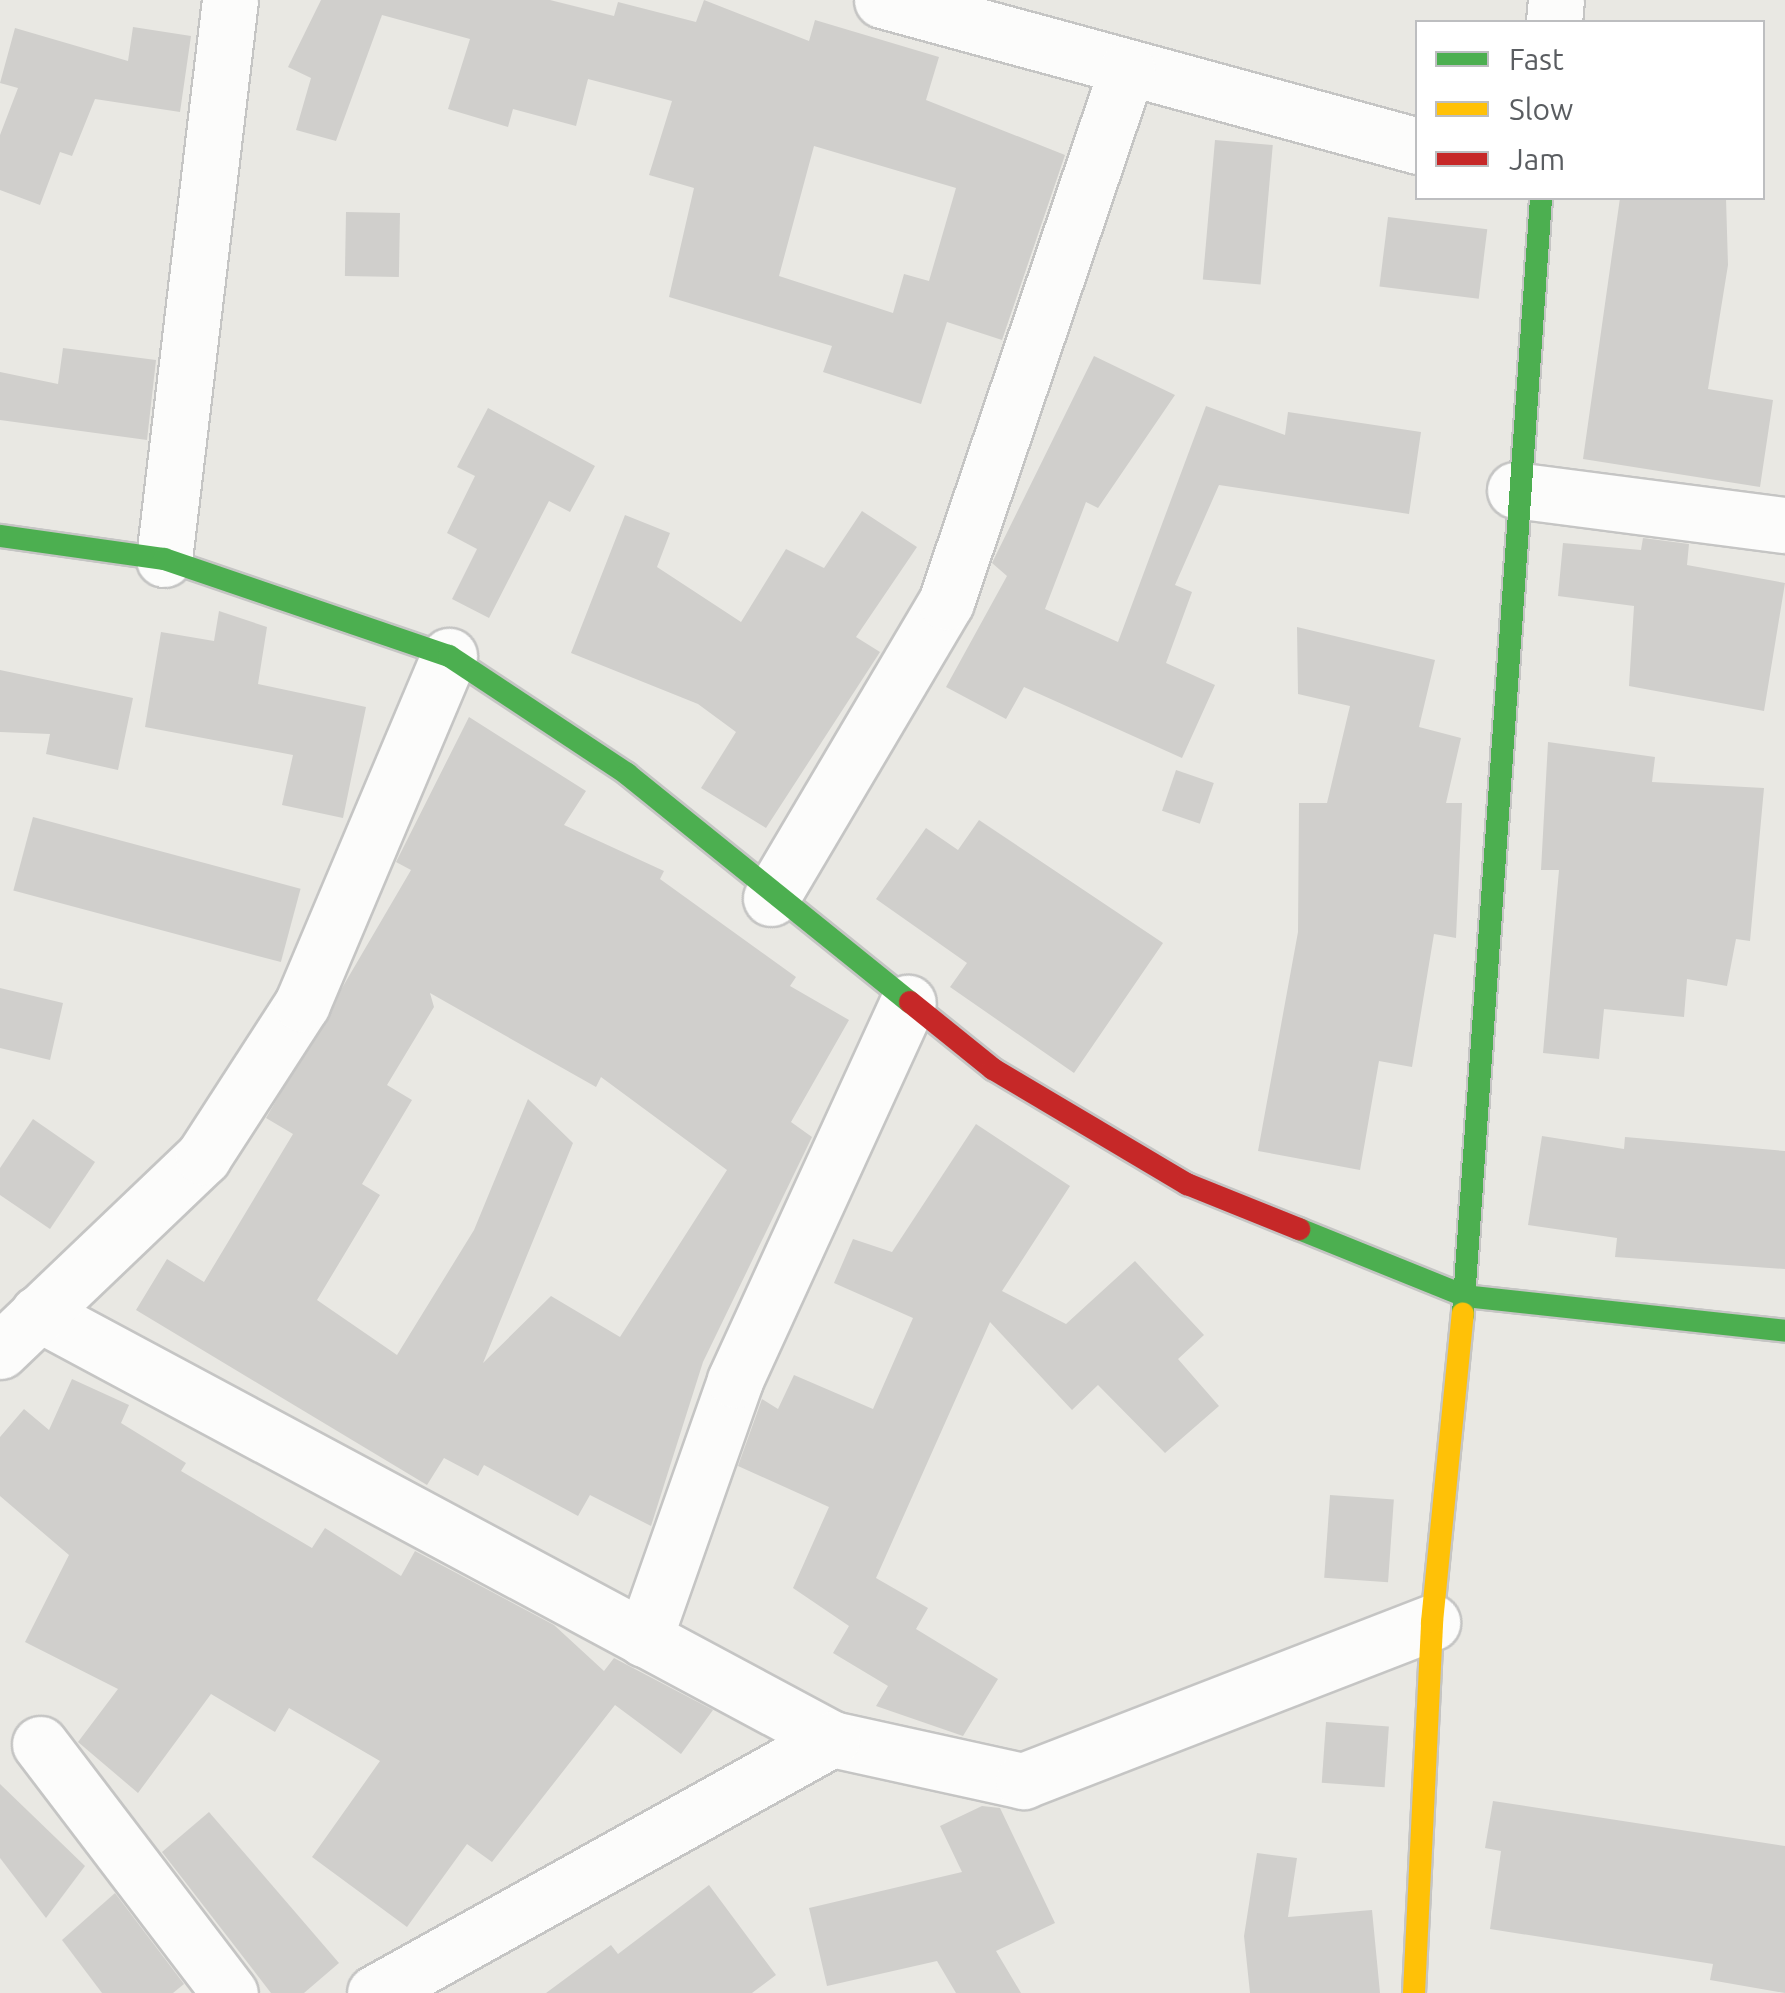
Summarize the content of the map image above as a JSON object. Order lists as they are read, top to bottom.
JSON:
{
  "legend": ["Fast", "Slow", "Jam"]
}
